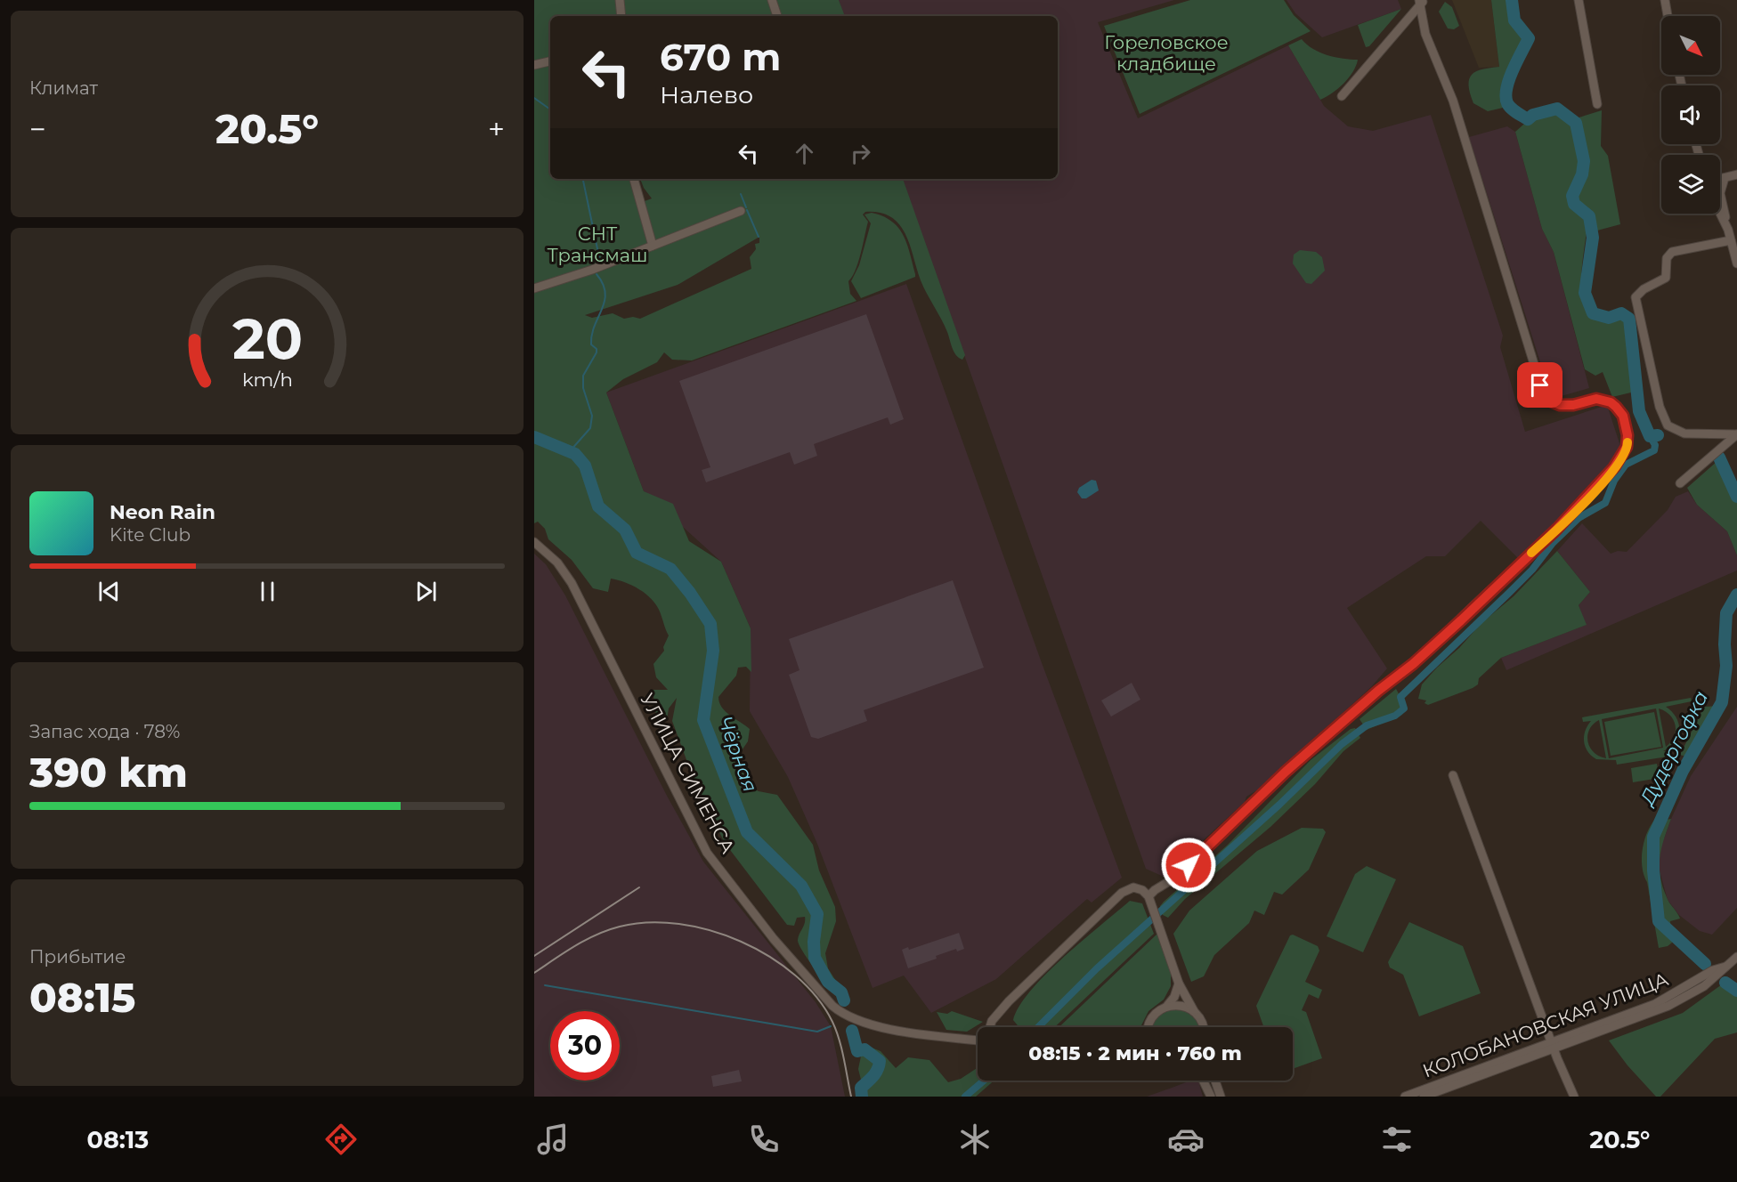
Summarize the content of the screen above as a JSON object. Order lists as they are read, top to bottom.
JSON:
{
  "streets": {
    "street": ["УЛИЦА СИМЕНСА", "КОЛОБАНОВСКАЯ УЛИЦА"]
  },
  "water": ["Дудергофка", "Чёрная"],
  "parks": ["Гореловское кладбище", "СНТ Трансмаш"],
  "north": "bottom right",
  "page": {
    "tile": [
      "Климат",
      ["Запас хода · 78%", "390 km"],
      ["Прибытие", "08:15"]
    ],
    "turn": ["670 m", "Налево"],
    "heat": ["−", "20.5°", "+"],
    "song": ["Neon Rain", "Kite Club"],
    "limit": "30",
    "trip": "08:15 · 2 мин · 760 m",
    "tabs": ["08:13", "20.5°"],
    "gauge": ["20", "km/h"]
  }
}
